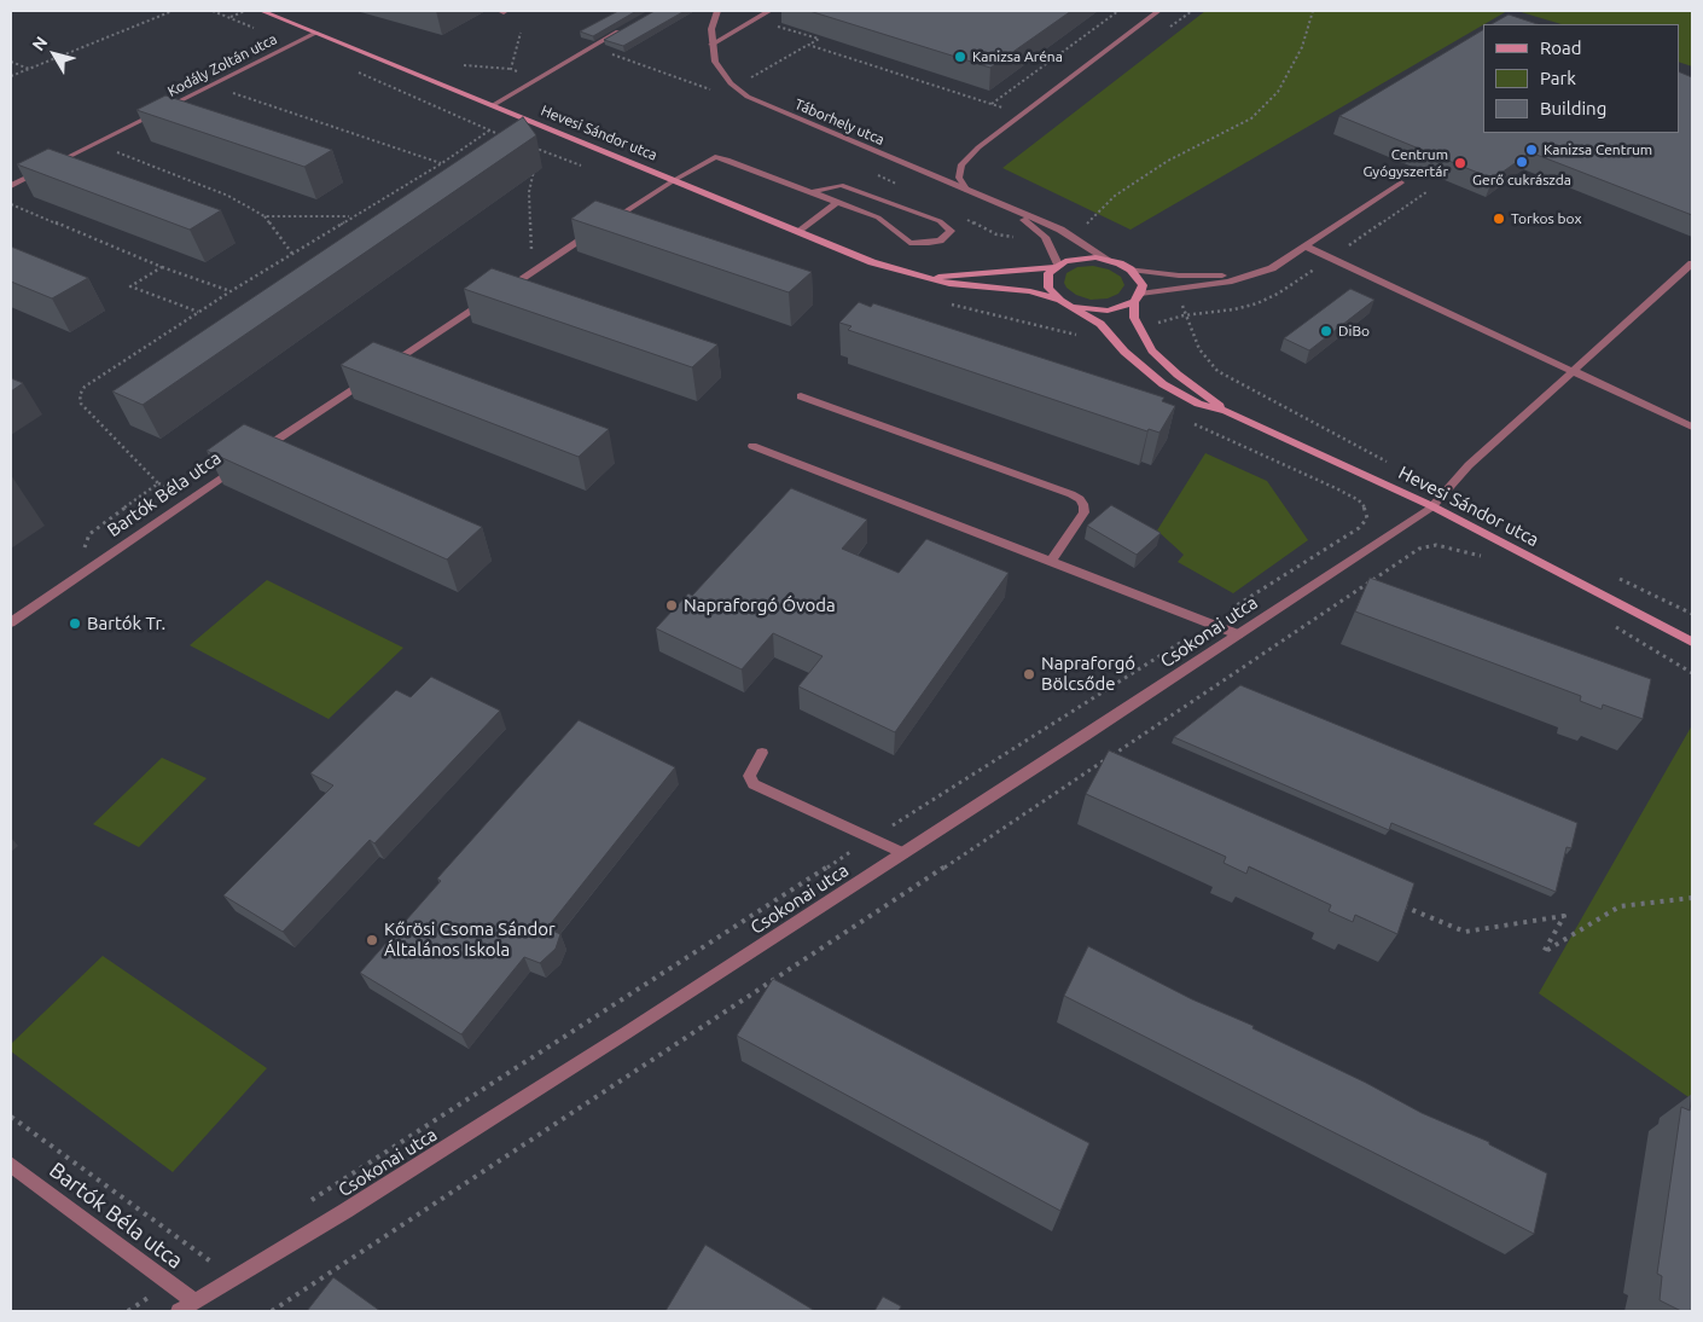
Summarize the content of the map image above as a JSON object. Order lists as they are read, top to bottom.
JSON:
{
  "streets": {
    "main road": ["Hevesi Sándor utca"],
    "street": [
      "Kodály Zoltán utca",
      "Táborhely utca",
      "Bartók Béla utca",
      "Csokonai utca"
    ]
  },
  "crossings": [
    ["Kodály Zoltán utca", "Hevesi Sándor utca"],
    ["Táborhely utca", "Hevesi Sándor utca"],
    ["Hevesi Sándor utca", "Csokonai utca"],
    ["Bartók Béla utca", "Csokonai utca"]
  ],
  "places": [
    "Kanizsa Aréna",
    "Kanizsa Centrum",
    "Gerő cukrászda",
    "Centrum Gyógyszertár",
    "Torkos box",
    "DiBo",
    "Napraforgó Óvoda",
    "Bartók Tr.",
    "Napraforgó Bölcsőde",
    "Kőrösi Csoma Sándor Általános Iskola"
  ],
  "legend": ["Road", "Park", "Building"],
  "north": "top left"
}
